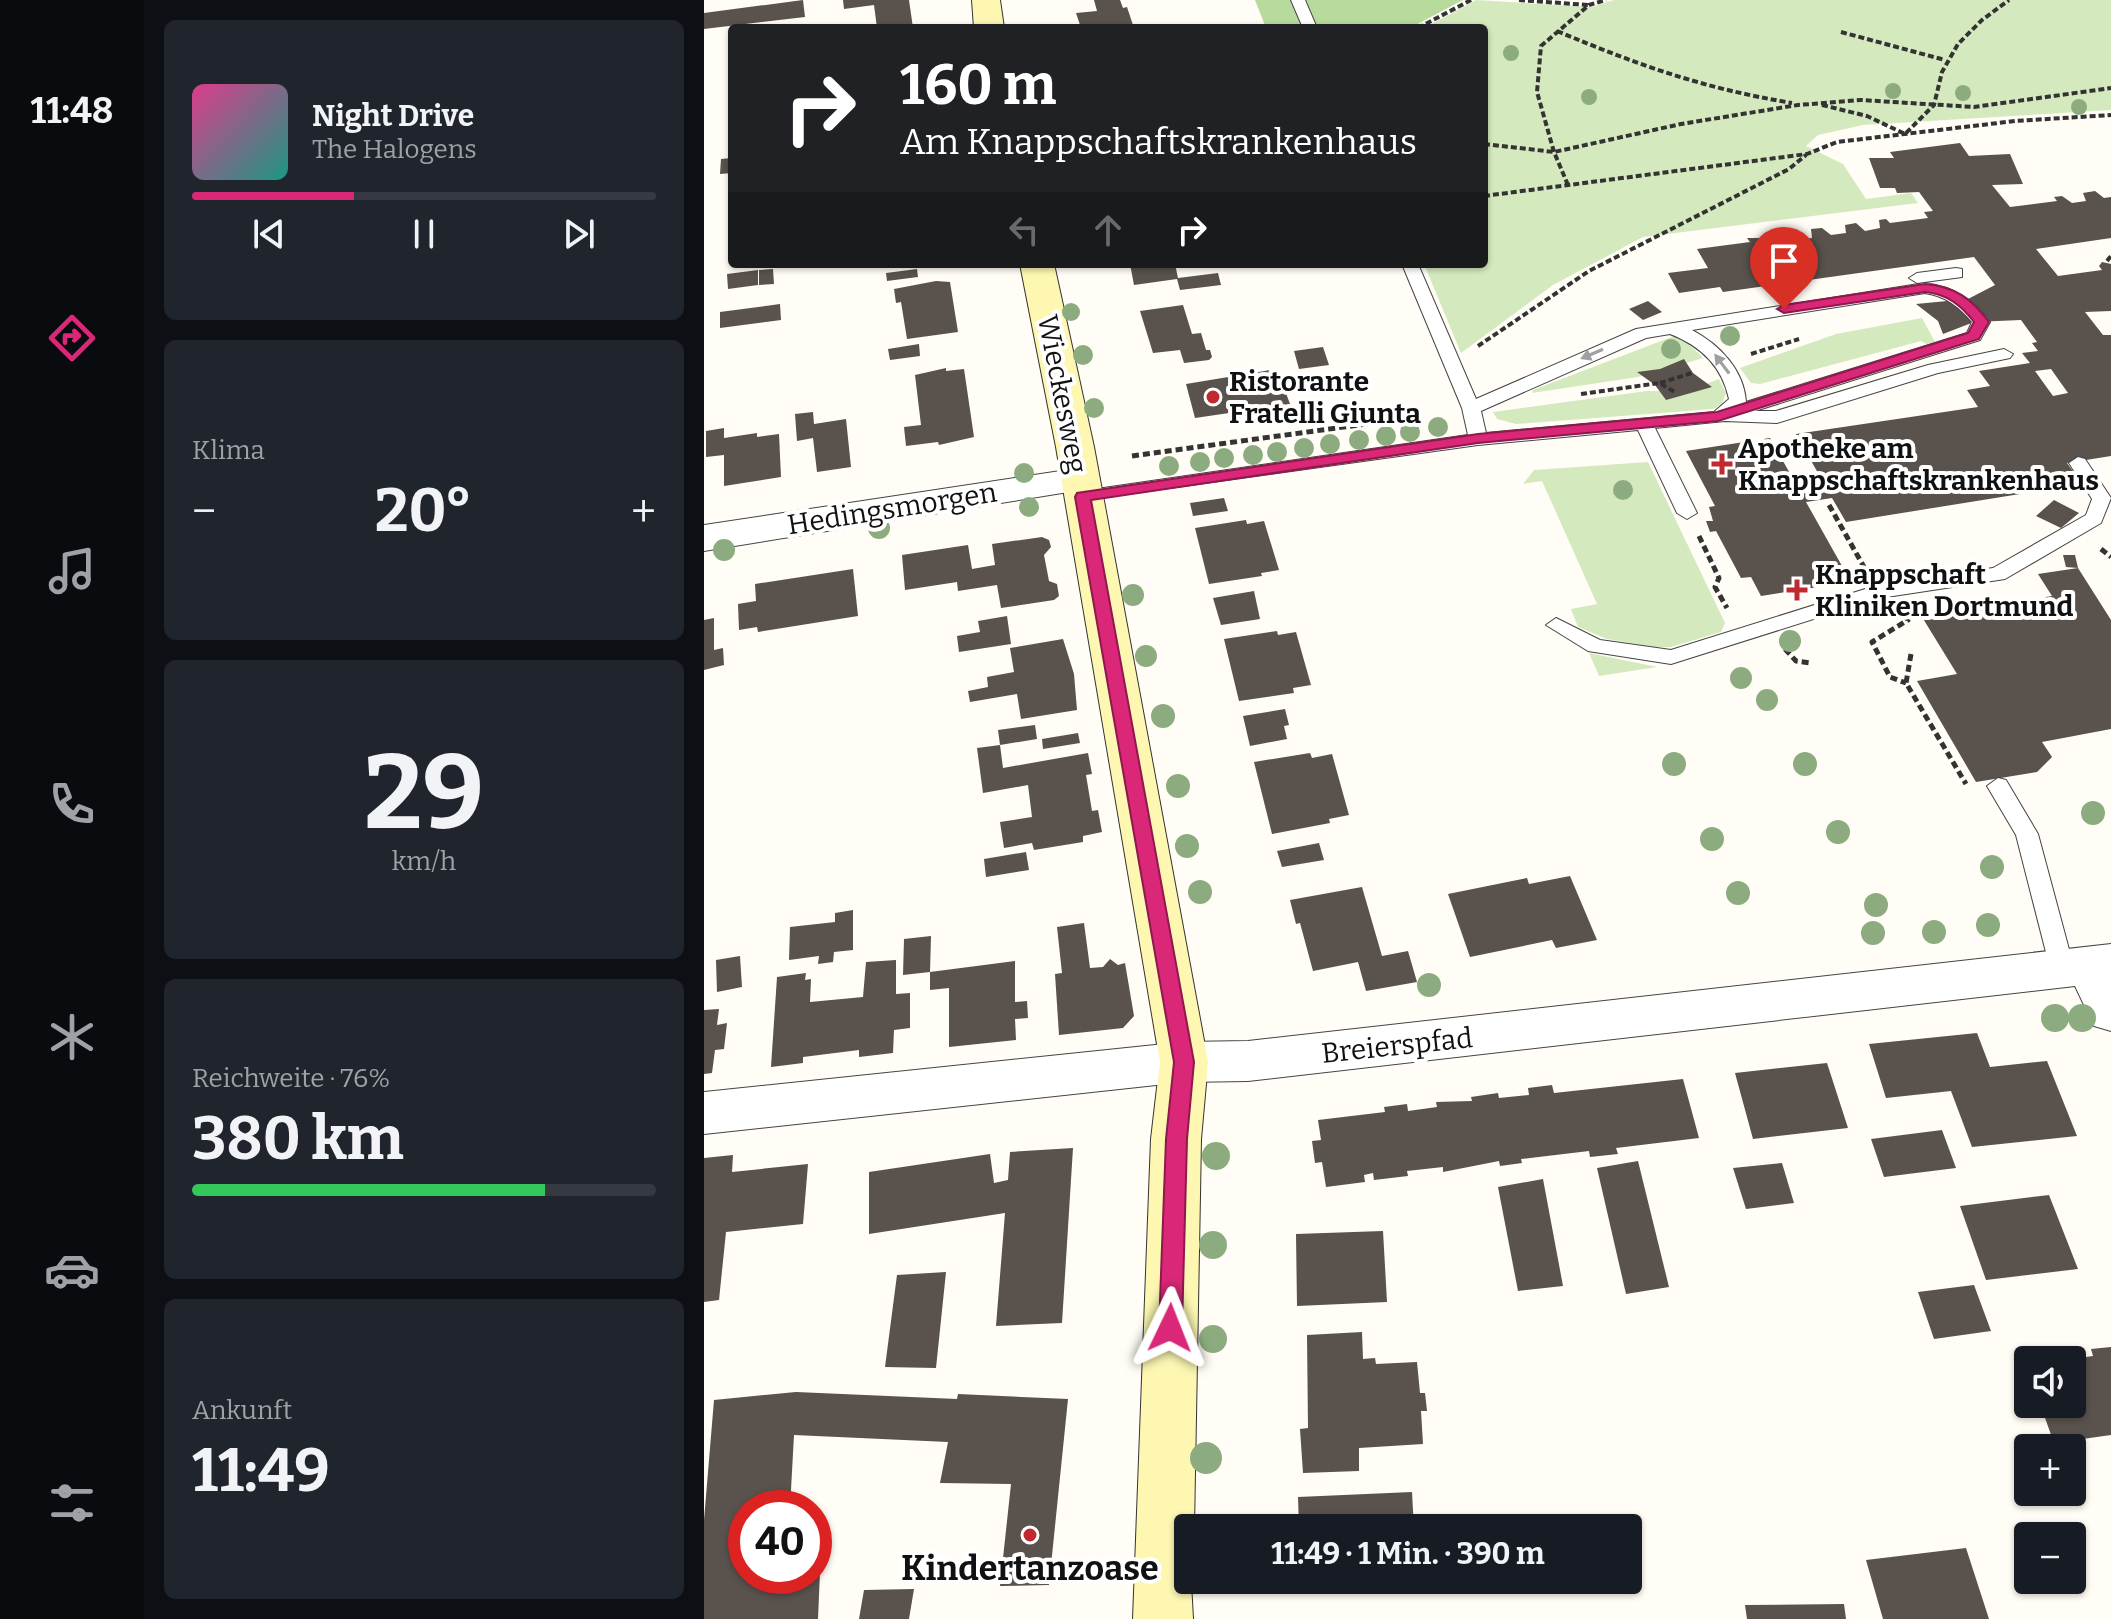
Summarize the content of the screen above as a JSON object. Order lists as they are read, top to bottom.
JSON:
{
  "streets": {
    "street": ["Wieckesweg", "Hedingsmorgen", "Breierspfad"]
  },
  "crossings": [
    ["Wieckesweg", "Hedingsmorgen"],
    ["Wieckesweg", "Breierspfad"]
  ],
  "places": {
    "other": ["Ristorante Fratelli Giunta", "Kindertanzoase"],
    "health": ["Apotheke am Knappschaftskrankenhaus", "Knappschaft Kliniken Dortmund"]
  },
  "page": {
    "tabs": "11:48",
    "turn": ["160 m", "Am Knappschaftskrankenhaus"],
    "song": ["Night Drive", "The Halogens"],
    "tile": [
      "Klima",
      ["29", "km/h"],
      ["Reichweite · 76%", "380 km"],
      ["Ankunft", "11:49"]
    ],
    "heat": ["−", "20°", "+"],
    "map_buttons": ["+", "−"],
    "limit": "40",
    "trip": "11:49 · 1 Min. · 390 m"
  }
}
